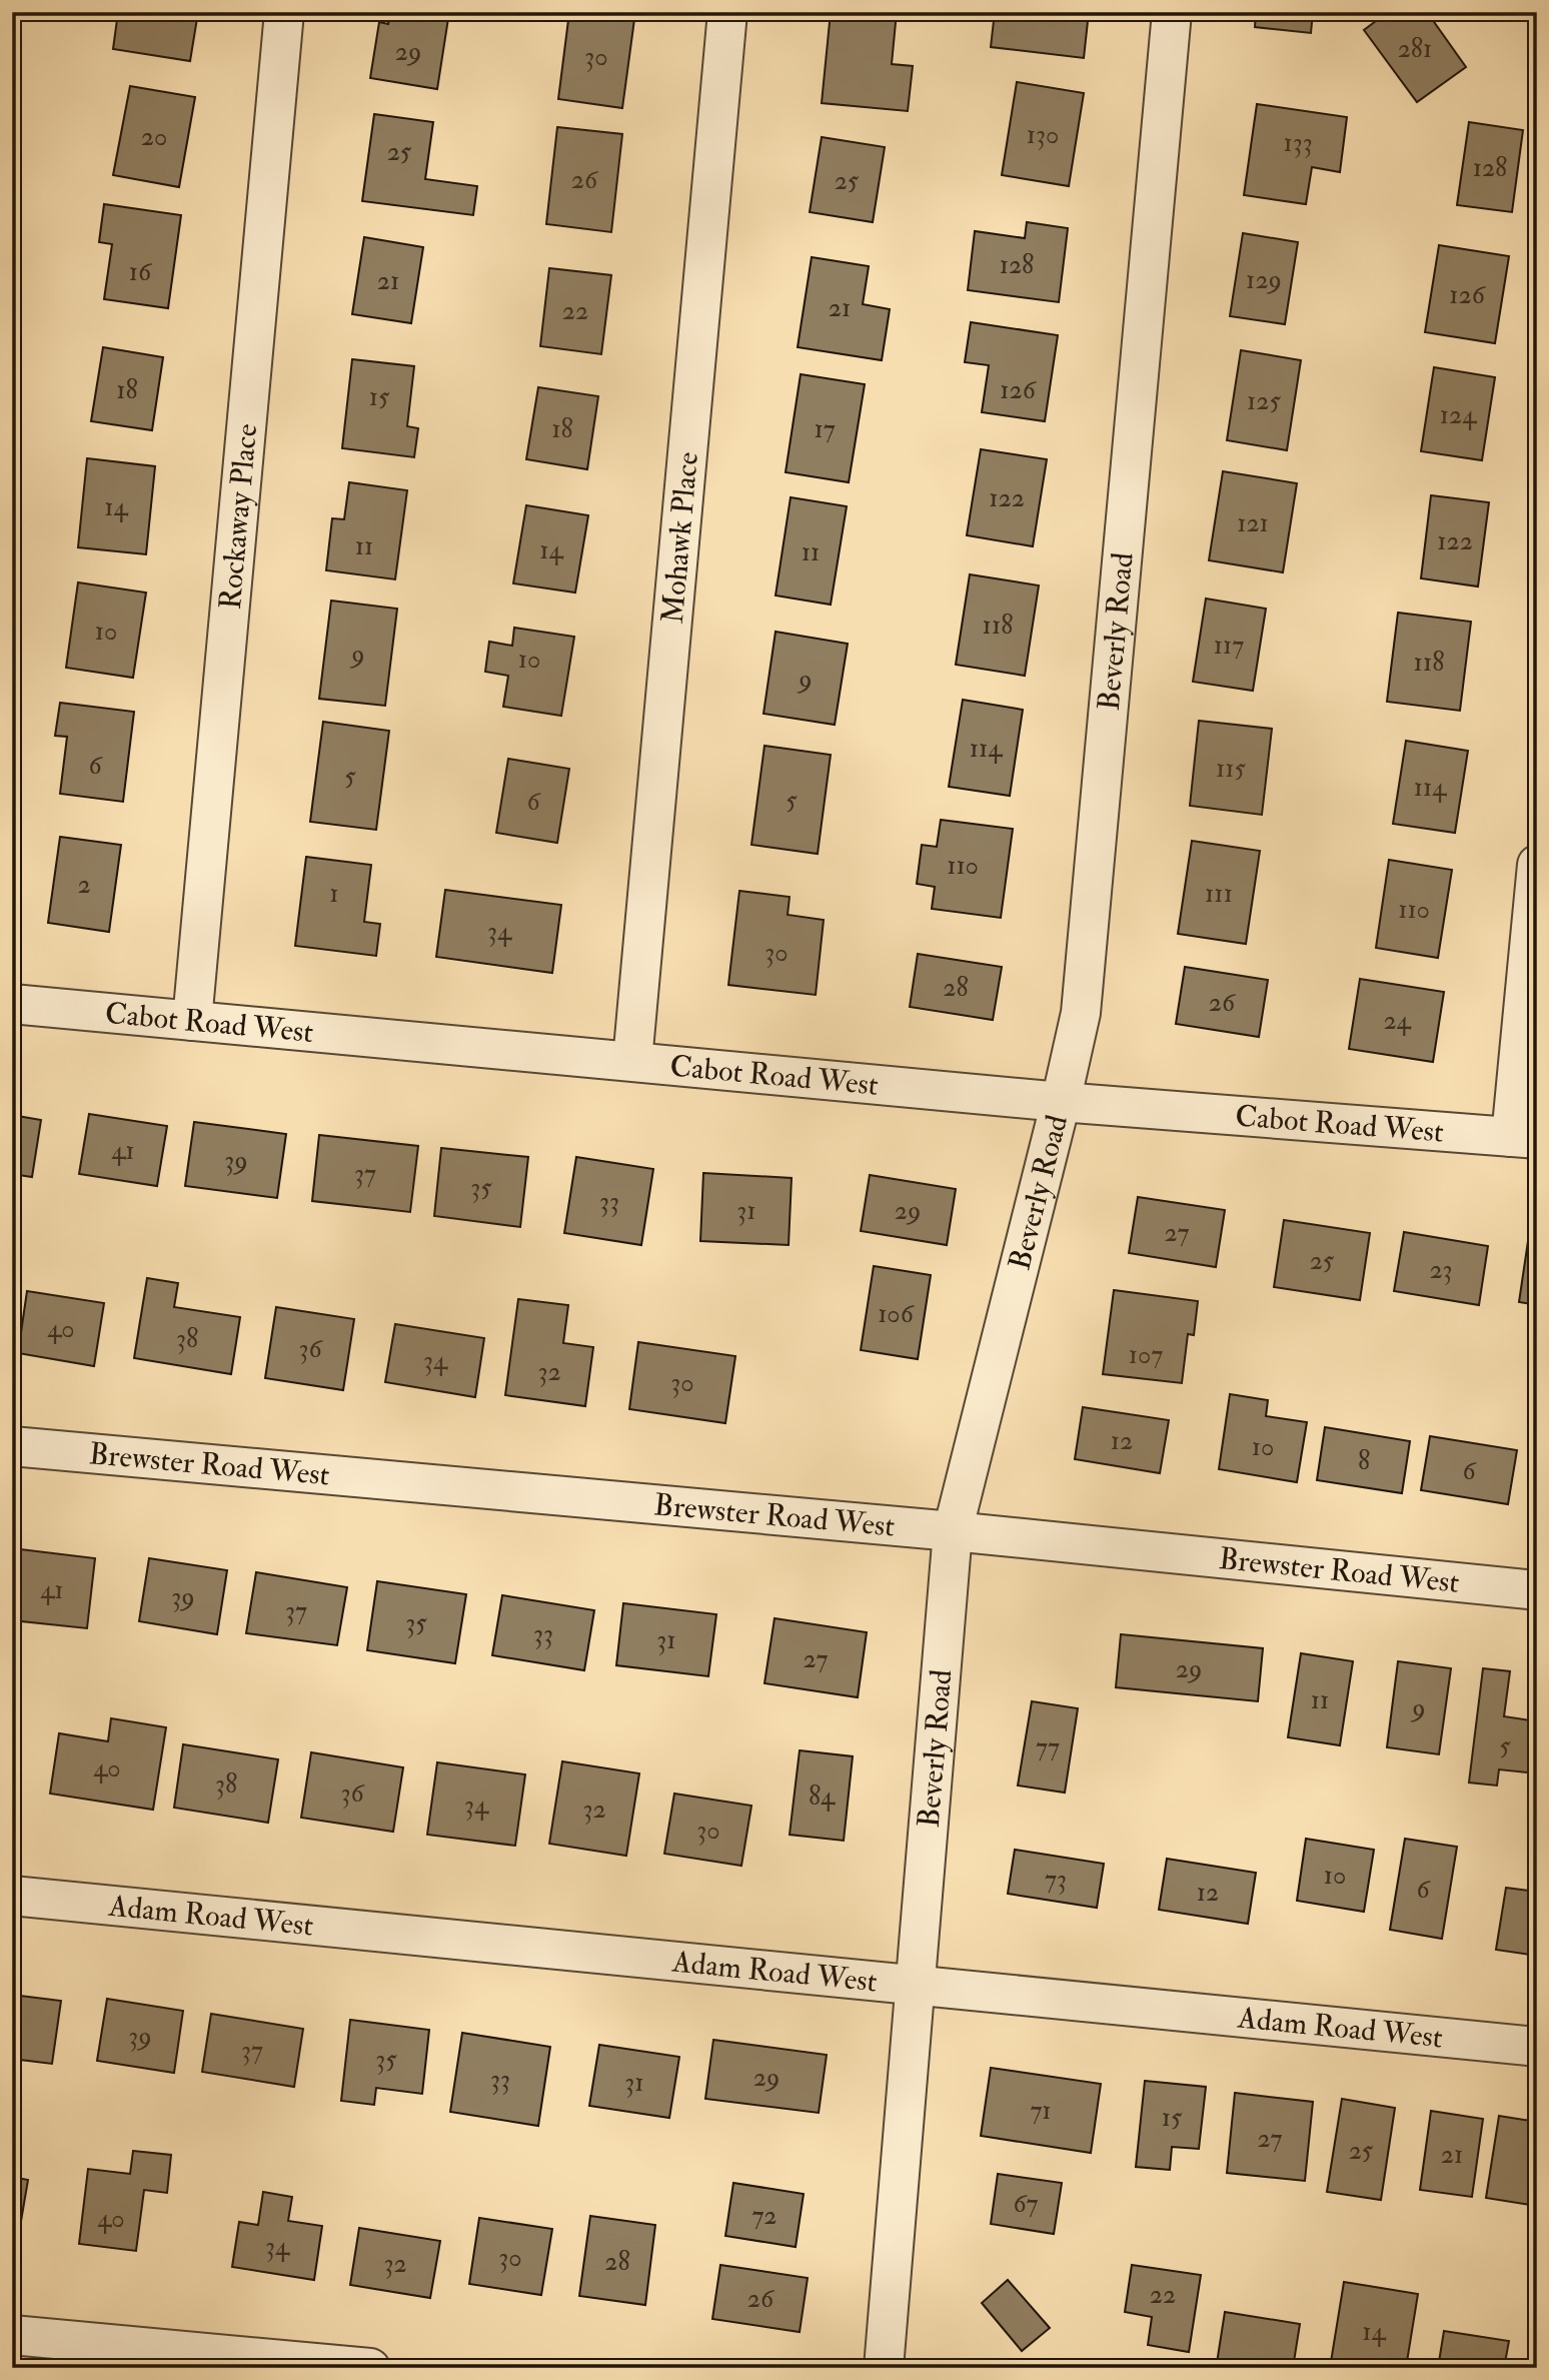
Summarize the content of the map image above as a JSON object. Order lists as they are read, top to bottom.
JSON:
{
  "streets": {
    "street": [
      "Rockaway Place",
      "Mohawk Place",
      "Beverly Road",
      "Cabot Road West",
      "Brewster Road West",
      "Adam Road West"
    ]
  },
  "crossings": [
    ["Rockaway Place", "Cabot Road West"],
    ["Mohawk Place", "Cabot Road West"],
    ["Beverly Road", "Cabot Road West"],
    ["Beverly Road", "Brewster Road West"],
    ["Beverly Road", "Adam Road West"]
  ],
  "house_numbers": [
    "281",
    "29",
    "30",
    "130",
    "20",
    "133",
    "25",
    "128",
    "26",
    "25",
    "128",
    "16",
    "129",
    "21",
    "126",
    "21",
    "22",
    "18",
    "126",
    "15",
    "125",
    "124",
    "18",
    "17",
    "122",
    "14",
    "121",
    "122",
    "11",
    "14",
    "11",
    "118",
    "10",
    "117",
    "9",
    "10",
    "118",
    "9",
    "114",
    "6",
    "115",
    "5",
    "114",
    "5",
    "6",
    "110",
    "2",
    "1",
    "111",
    "110",
    "34",
    "30",
    "28",
    "26",
    "24",
    "41",
    "39",
    "37",
    "35",
    "33",
    "31",
    "29",
    "27",
    "25",
    "23",
    "106",
    "40",
    "38",
    "36",
    "107",
    "34",
    "32",
    "30",
    "12",
    "10",
    "8",
    "6",
    "41",
    "39",
    "37",
    "35",
    "33",
    "31",
    "27",
    "29",
    "11",
    "9",
    "5",
    "77",
    "40",
    "38",
    "36",
    "84",
    "34",
    "32",
    "30",
    "10",
    "73",
    "6",
    "12",
    "39",
    "37",
    "35",
    "29",
    "33",
    "31",
    "71",
    "15",
    "27",
    "25",
    "21",
    "67",
    "72",
    "40",
    "34",
    "30",
    "28",
    "32",
    "22",
    "26",
    "14"
  ]
}
